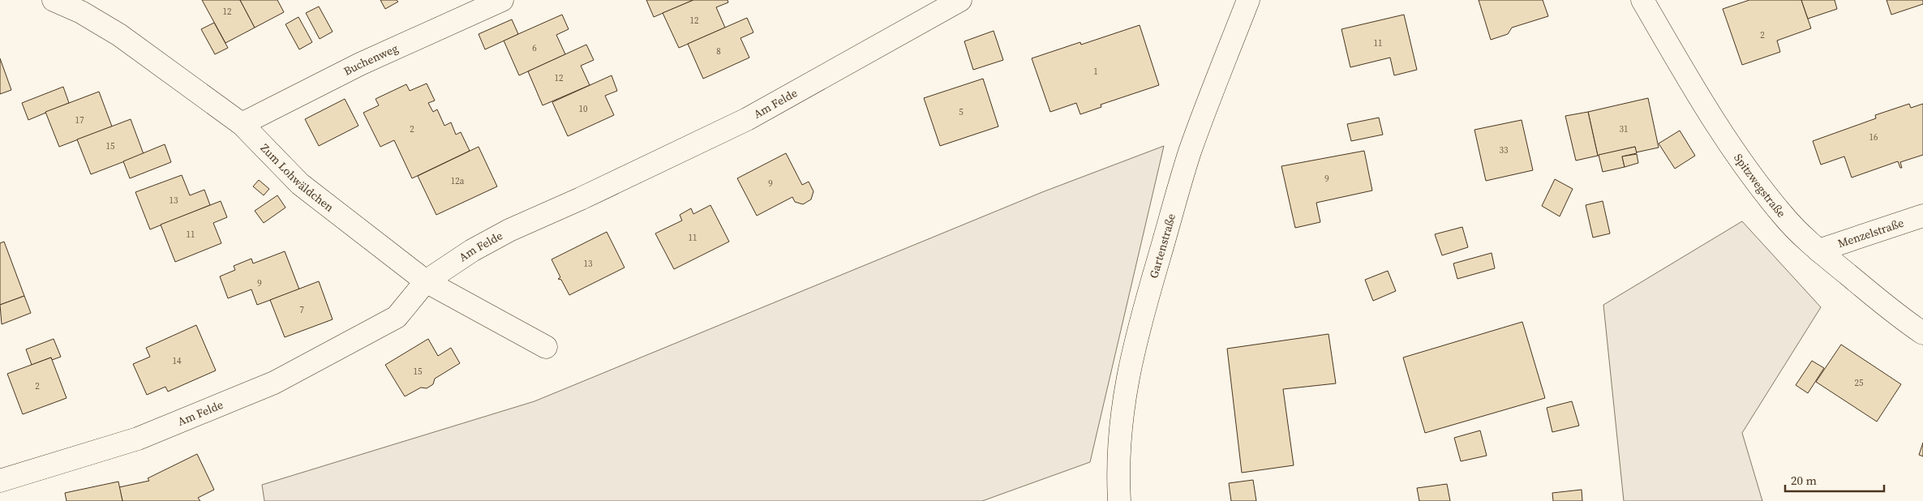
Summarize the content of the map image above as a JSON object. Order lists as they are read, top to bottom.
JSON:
{
  "streets": {
    "street": [
      "Buchenweg",
      "Am Felde",
      "Zum Lohwäldchen",
      "Spitzwegstraße",
      "Menzelstraße",
      "Gartenstraße"
    ]
  },
  "crossings": [
    ["Buchenweg", "Zum Lohwäldchen"],
    ["Am Felde", "Zum Lohwäldchen"],
    ["Spitzwegstraße", "Menzelstraße"]
  ],
  "house_numbers": [
    "12",
    "12",
    "2",
    "11",
    "6",
    "8",
    "1",
    "12",
    "10",
    "5",
    "17",
    "2",
    "31",
    "16",
    "15",
    "33",
    "9",
    "12a",
    "9",
    "13",
    "11",
    "11",
    "13",
    "9",
    "7",
    "14",
    "15",
    "25",
    "2"
  ],
  "scale_bar": "20 m"
}
